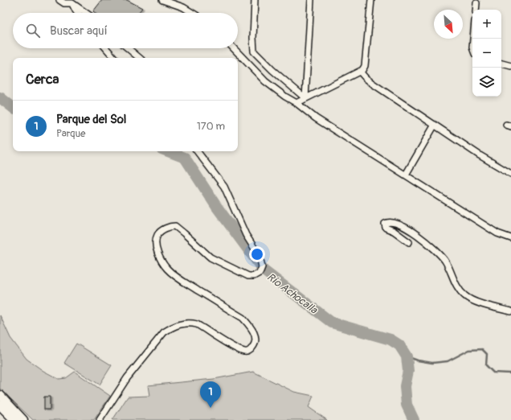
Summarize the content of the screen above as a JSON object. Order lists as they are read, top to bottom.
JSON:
{
  "water": ["Río Achocalla"],
  "north": "bottom right",
  "page": {
    "map_buttons": ["+", "−"],
    "search": "Buscar aquí",
    "heading": "Cerca",
    "list": [
      {
        "mark": "1",
        "name": "Parque del Sol",
        "note": "Parque",
        "value": "170 m"
      }
    ],
    "pins": "1"
  }
}
